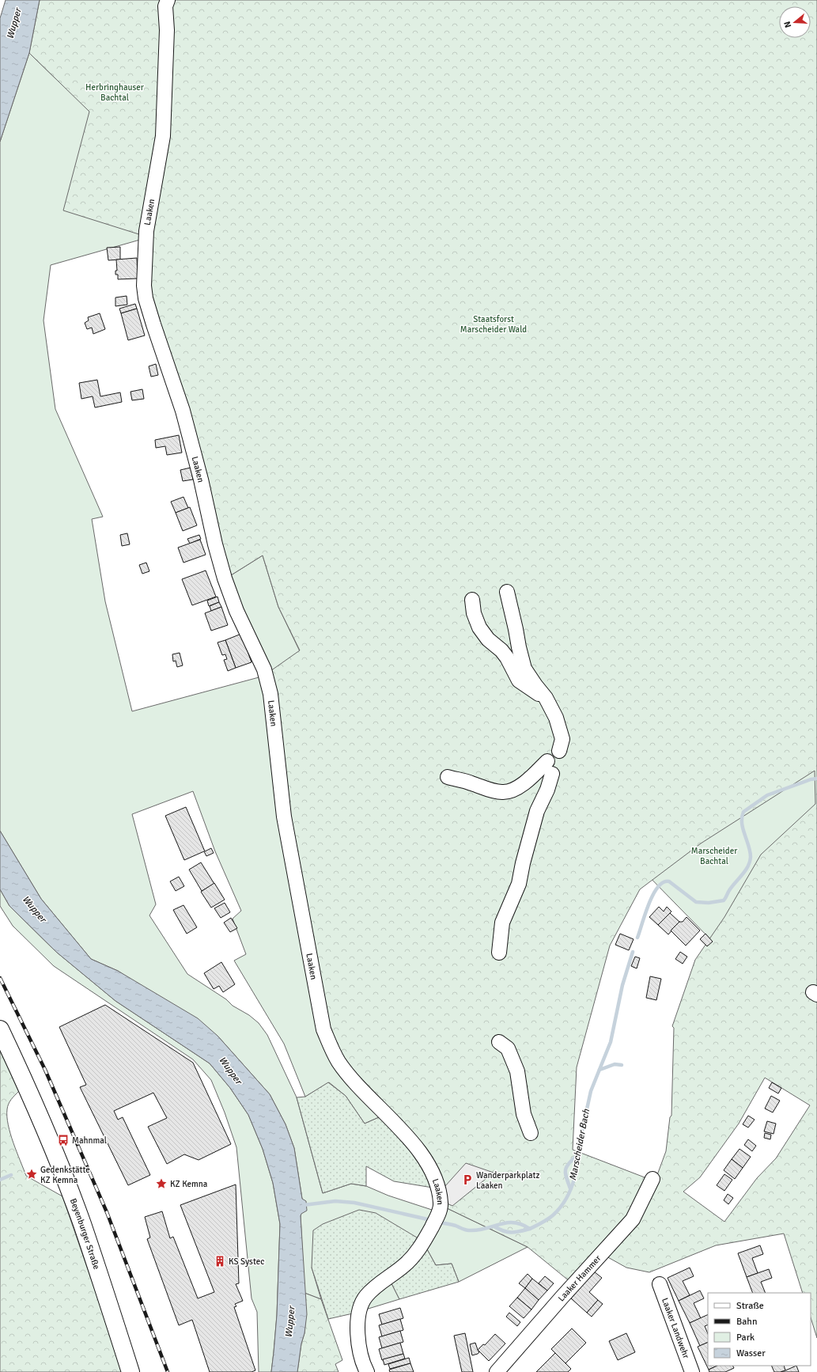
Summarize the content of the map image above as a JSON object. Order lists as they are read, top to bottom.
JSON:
{
  "streets": {
    "main road": ["Beyenburger Straße"],
    "street": ["Laaken", "Laaker Hammer", "Laaker Landwehr"]
  },
  "water": ["Wupper", "Marscheider Bach"],
  "parks": ["Herbringhauser Bachtal", "Staatsforst Marscheider Wald", "Marscheider Bachtal"],
  "places": {
    "bus stop": ["Mahnmal"],
    "place": ["Gedenkstätte KZ Kemna", "KZ Kemna"],
    "parking": ["Wanderparkplatz Laaken"],
    "building": ["KS Systec"]
  },
  "legend": [
    "Straße",
    "Bahn",
    "Park",
    "Wasser"
  ],
  "north": "left"
}
